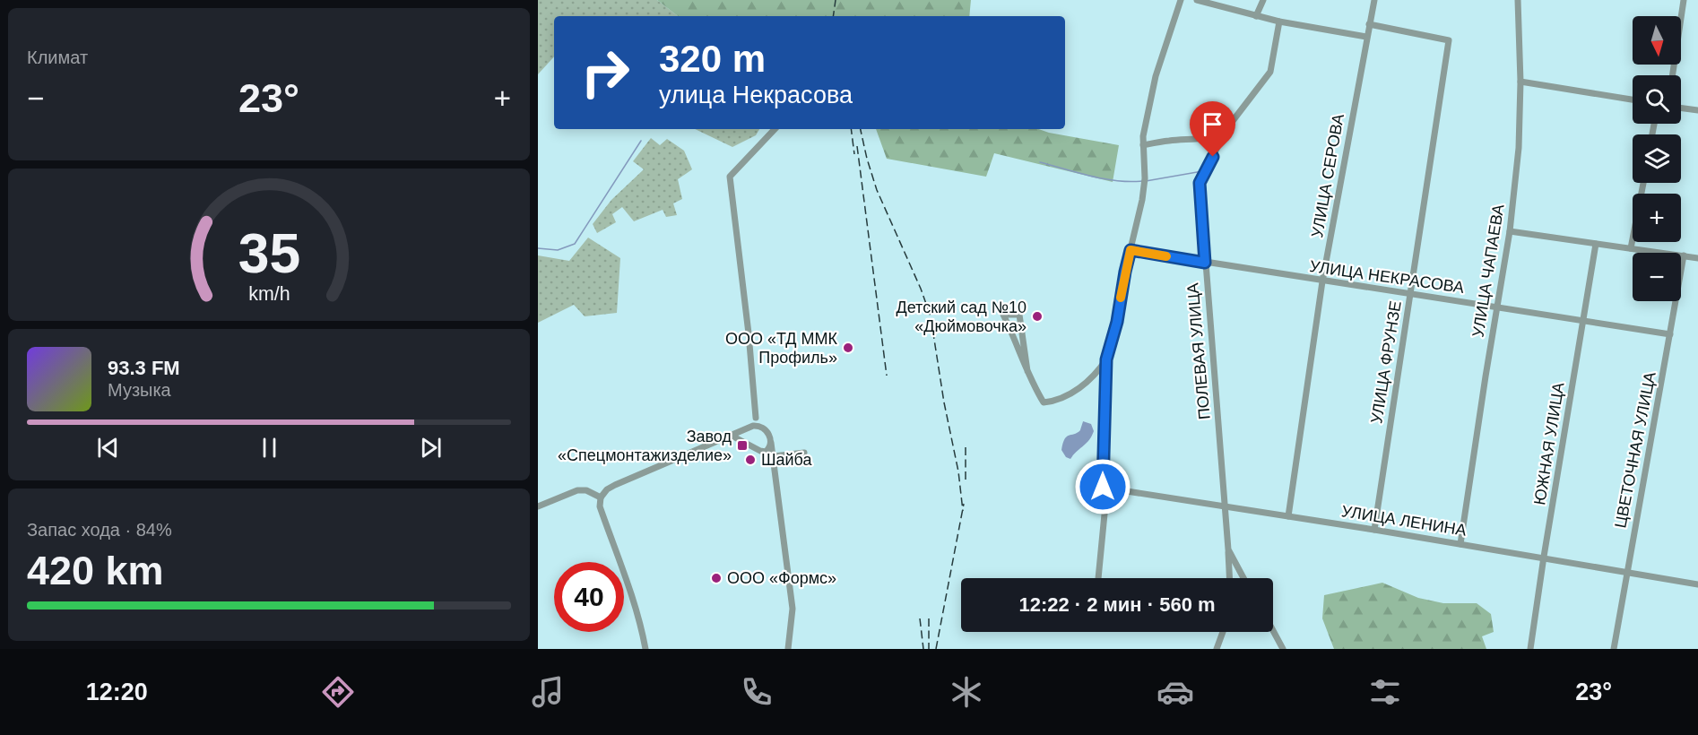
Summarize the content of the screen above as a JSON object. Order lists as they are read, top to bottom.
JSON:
{
  "streets": {
    "street": [
      "УЛИЦА СЕРОВА",
      "УЛИЦА ЧАПАЕВА",
      "УЛИЦА НЕКРАСОВА",
      "ПОЛЕВАЯ УЛИЦА",
      "УЛИЦА ФРУНЗЕ",
      "ЮЖНАЯ УЛИЦА",
      "ЦВЕТОЧНАЯ УЛИЦА",
      "УЛИЦА ЛЕНИНА"
    ]
  },
  "crossings": [
    ["УЛИЦА СЕРОВА", "УЛИЦА НЕКРАСОВА"],
    ["УЛИЦА СЕРОВА", "УЛИЦА ФРУНЗЕ"],
    ["УЛИЦА СЕРОВА", "УЛИЦА ЛЕНИНА"],
    ["УЛИЦА ЧАПАЕВА", "УЛИЦА НЕКРАСОВА"],
    ["УЛИЦА ЧАПАЕВА", "УЛИЦА ЛЕНИНА"],
    ["УЛИЦА НЕКРАСОВА", "ПОЛЕВАЯ УЛИЦА"],
    ["УЛИЦА НЕКРАСОВА", "УЛИЦА ФРУНЗЕ"],
    ["УЛИЦА НЕКРАСОВА", "ЮЖНАЯ УЛИЦА"],
    ["УЛИЦА НЕКРАСОВА", "ЦВЕТОЧНАЯ УЛИЦА"],
    ["ПОЛЕВАЯ УЛИЦА", "УЛИЦА ЛЕНИНА"],
    ["УЛИЦА ФРУНЗЕ", "УЛИЦА ЛЕНИНА"],
    ["ЮЖНАЯ УЛИЦА", "УЛИЦА ЛЕНИНА"],
    ["ЦВЕТОЧНАЯ УЛИЦА", "УЛИЦА ЛЕНИНА"]
  ],
  "places": {
    "other": [
      "Детский сад №10 «Дюймовочка»",
      "ООО «ТД ММК Профиль»",
      "Шайба",
      "ООО «Формс»"
    ],
    "transit": ["Завод «Спецмонтажизделие»"]
  },
  "north": "bottom",
  "page": {
    "tile": [
      "Климат",
      ["Запас хода · 84%", "420 km"]
    ],
    "map_buttons": ["+", "−"],
    "turn": ["320 m", "улица Некрасова"],
    "heat": ["−", "23°", "+"],
    "song": ["93.3 FM", "Музыка"],
    "limit": "40",
    "trip": "12:22 · 2 мин · 560 m",
    "tabs": ["12:20", "23°"],
    "gauge": ["35", "km/h"]
  }
}
